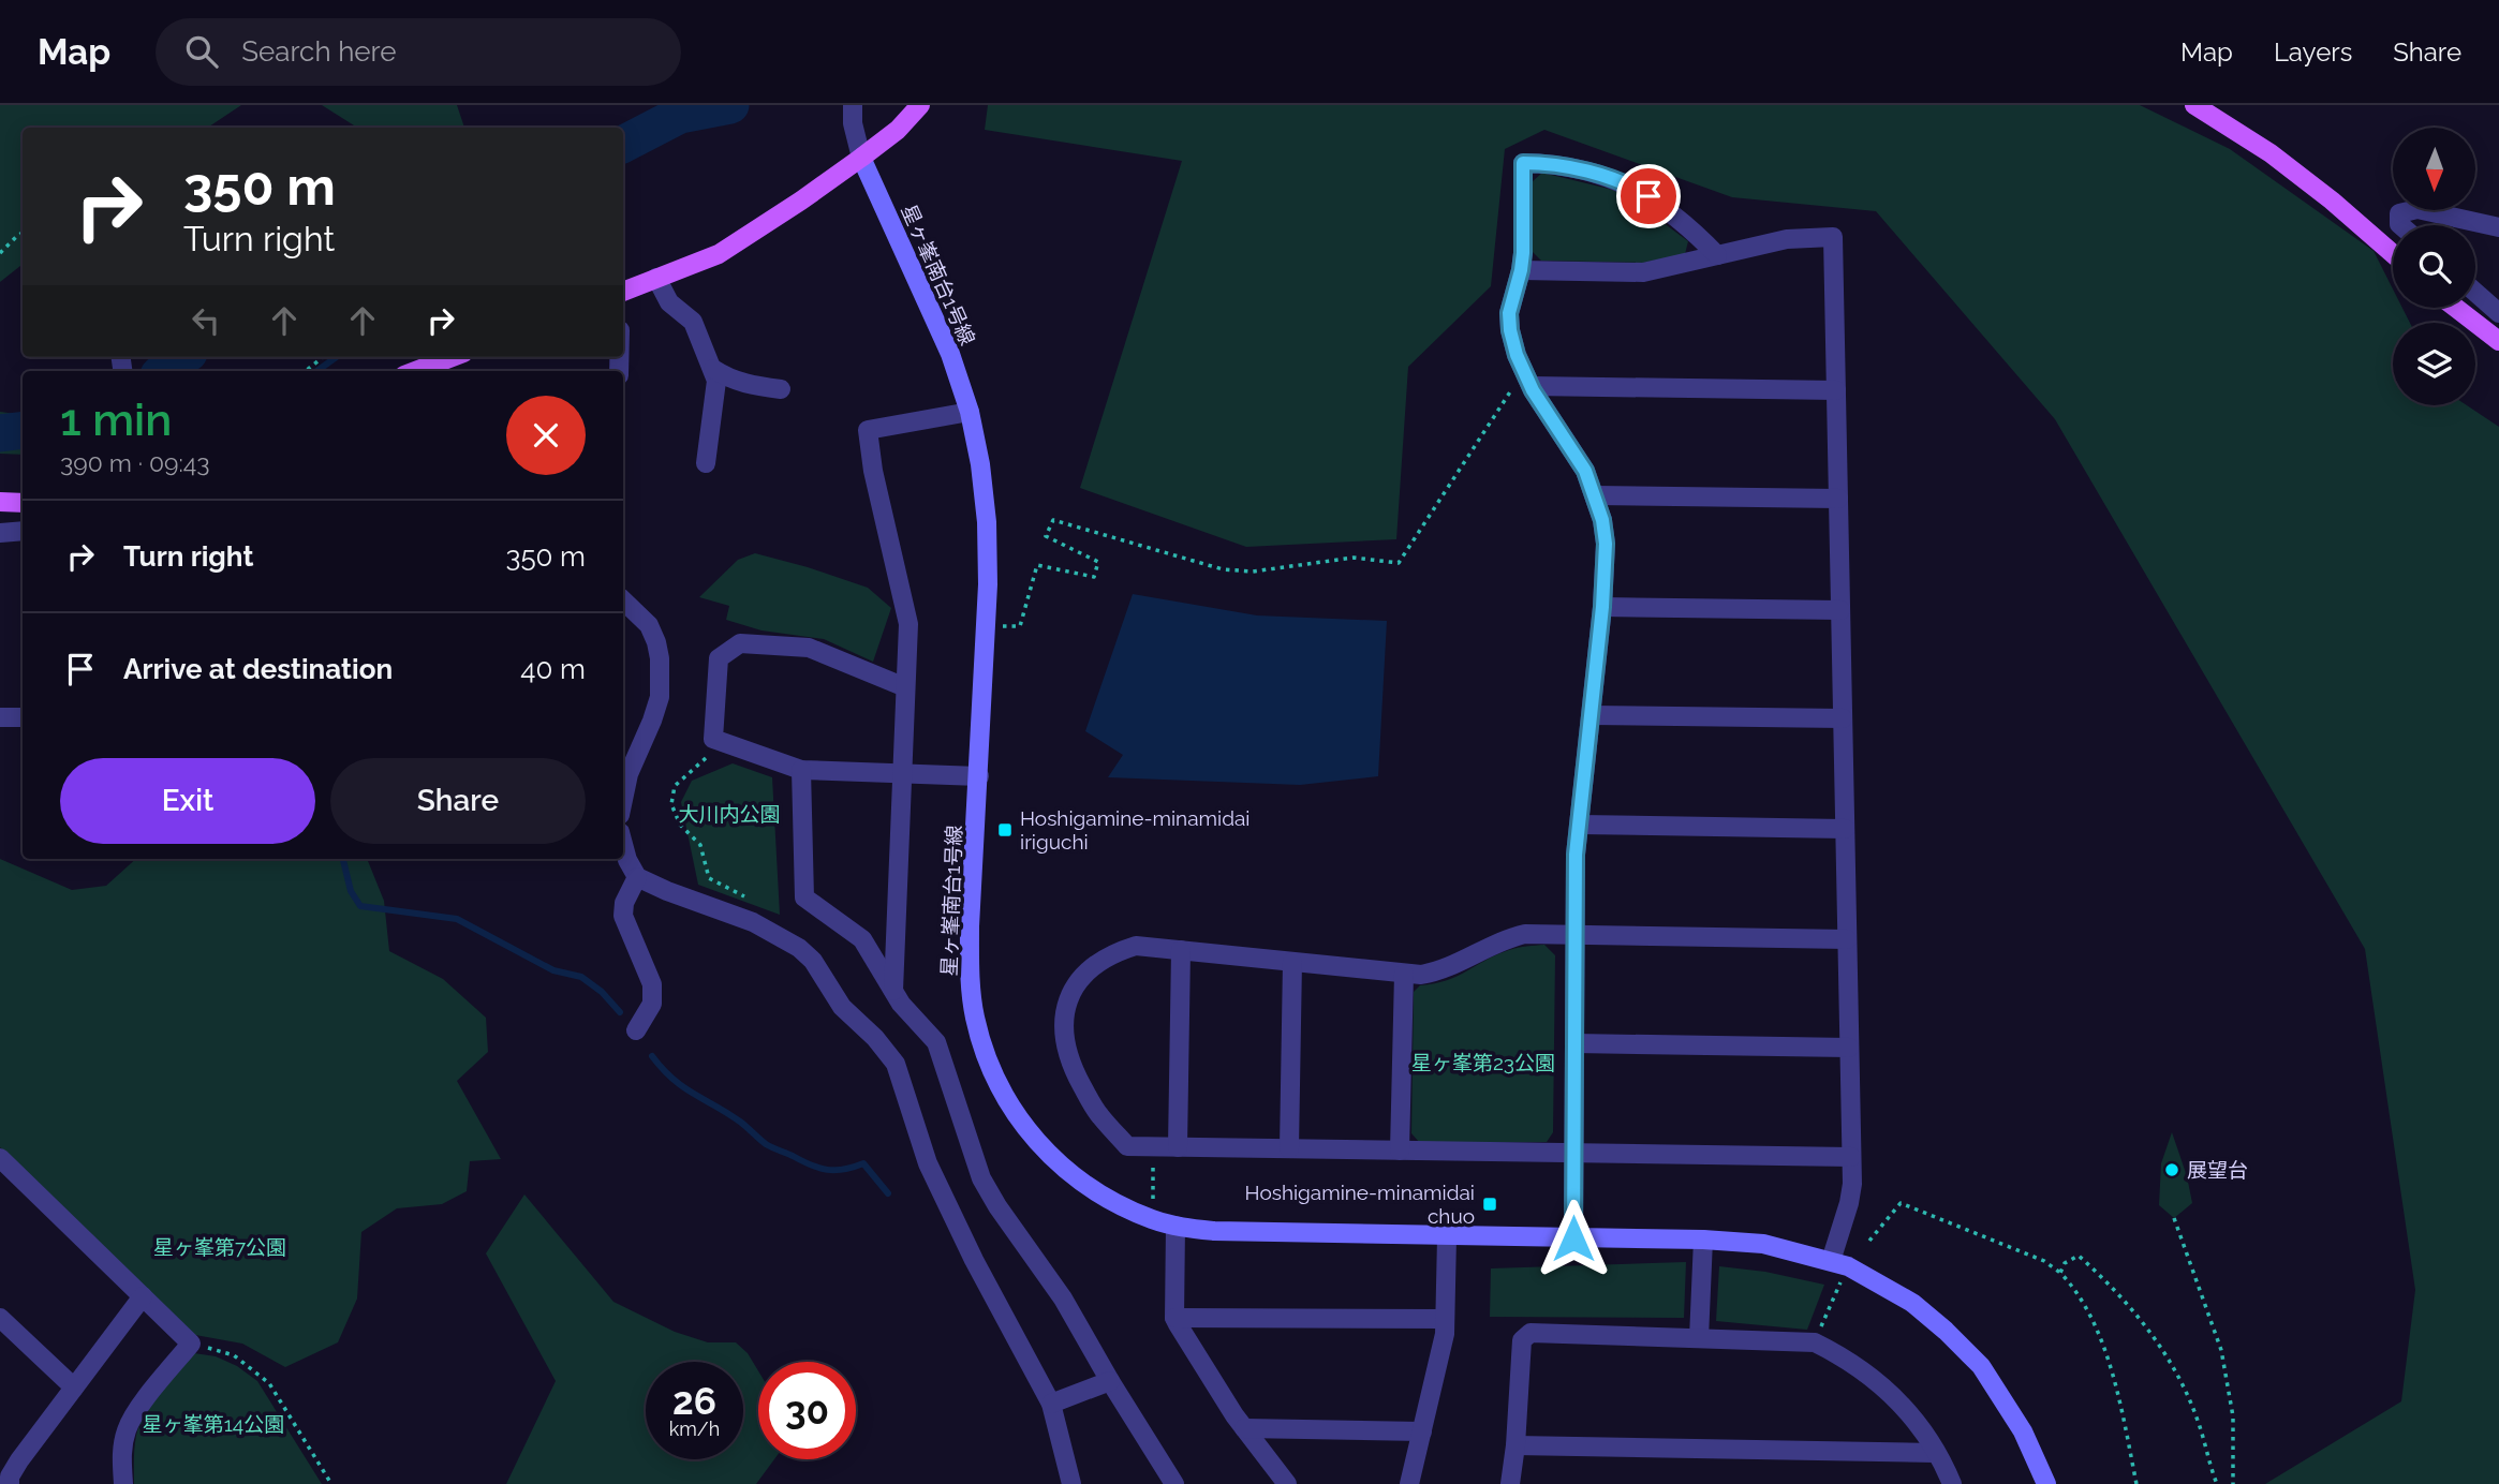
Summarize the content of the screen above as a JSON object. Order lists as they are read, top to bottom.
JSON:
{
  "streets": {
    "street": ["星ヶ峯南台1号線"]
  },
  "parks": [
    "大川内公園",
    "星ヶ峯第23公園",
    "星ヶ峯第7公園",
    "星ヶ峯第14公園"
  ],
  "places": {
    "transit": ["Hoshigamine-minamidai iriguchi", "Hoshigamine-minamidai chuo"],
    "other": ["展望台"]
  },
  "north": "bottom",
  "page": {
    "header": "Map",
    "search": "Search here",
    "nav": ["Map", "Layers", "Share"],
    "turn": ["350 m", "Turn right"],
    "heading": ["1 min", "390 m · 09:43"],
    "list": [
      {
        "name": "Turn right",
        "value": "350 m"
      },
      {
        "name": "Arrive at destination",
        "value": "40 m"
      }
    ],
    "buttons": ["Exit", "Share"],
    "speed": "26 km/h",
    "limit": "30"
  }
}
